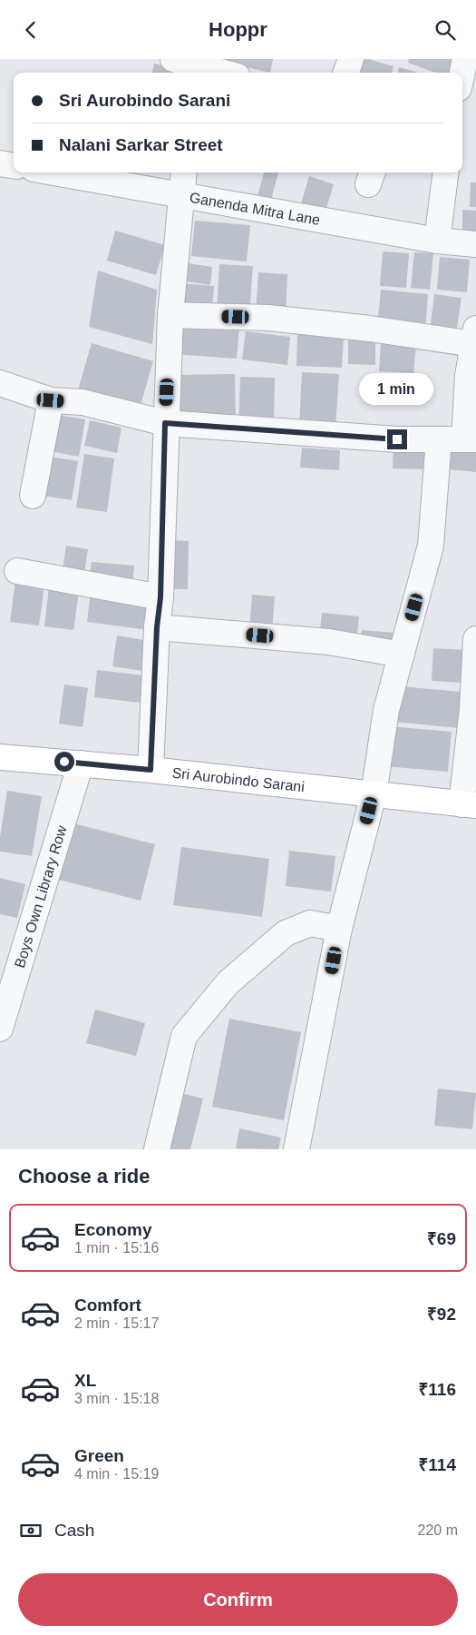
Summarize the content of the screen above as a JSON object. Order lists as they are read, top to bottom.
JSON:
{
  "streets": {
    "main road": ["Sri Aurobindo Sarani"],
    "street": ["Ganenda Mitra Lane", "Boys Own Library Row"]
  },
  "crossings": [
    ["Sri Aurobindo Sarani", "Boys Own Library Row"]
  ],
  "page": {
    "header": "Hoppr",
    "banner": ["Sri Aurobindo Sarani", "Nalani Sarkar Street"],
    "bubble": "1 min",
    "heading": "Choose a ride",
    "list": [
      {
        "name": "Economy",
        "note": "1 min · 15:16",
        "value": "₹69"
      },
      {
        "name": "Comfort",
        "note": "2 min · 15:17",
        "value": "₹92"
      },
      {
        "name": "XL",
        "note": "3 min · 15:18",
        "value": "₹116"
      },
      {
        "name": "Green",
        "note": "4 min · 15:19",
        "value": "₹114"
      }
    ],
    "pay": ["Cash", "220 m"],
    "buttons": "Confirm"
  }
}
